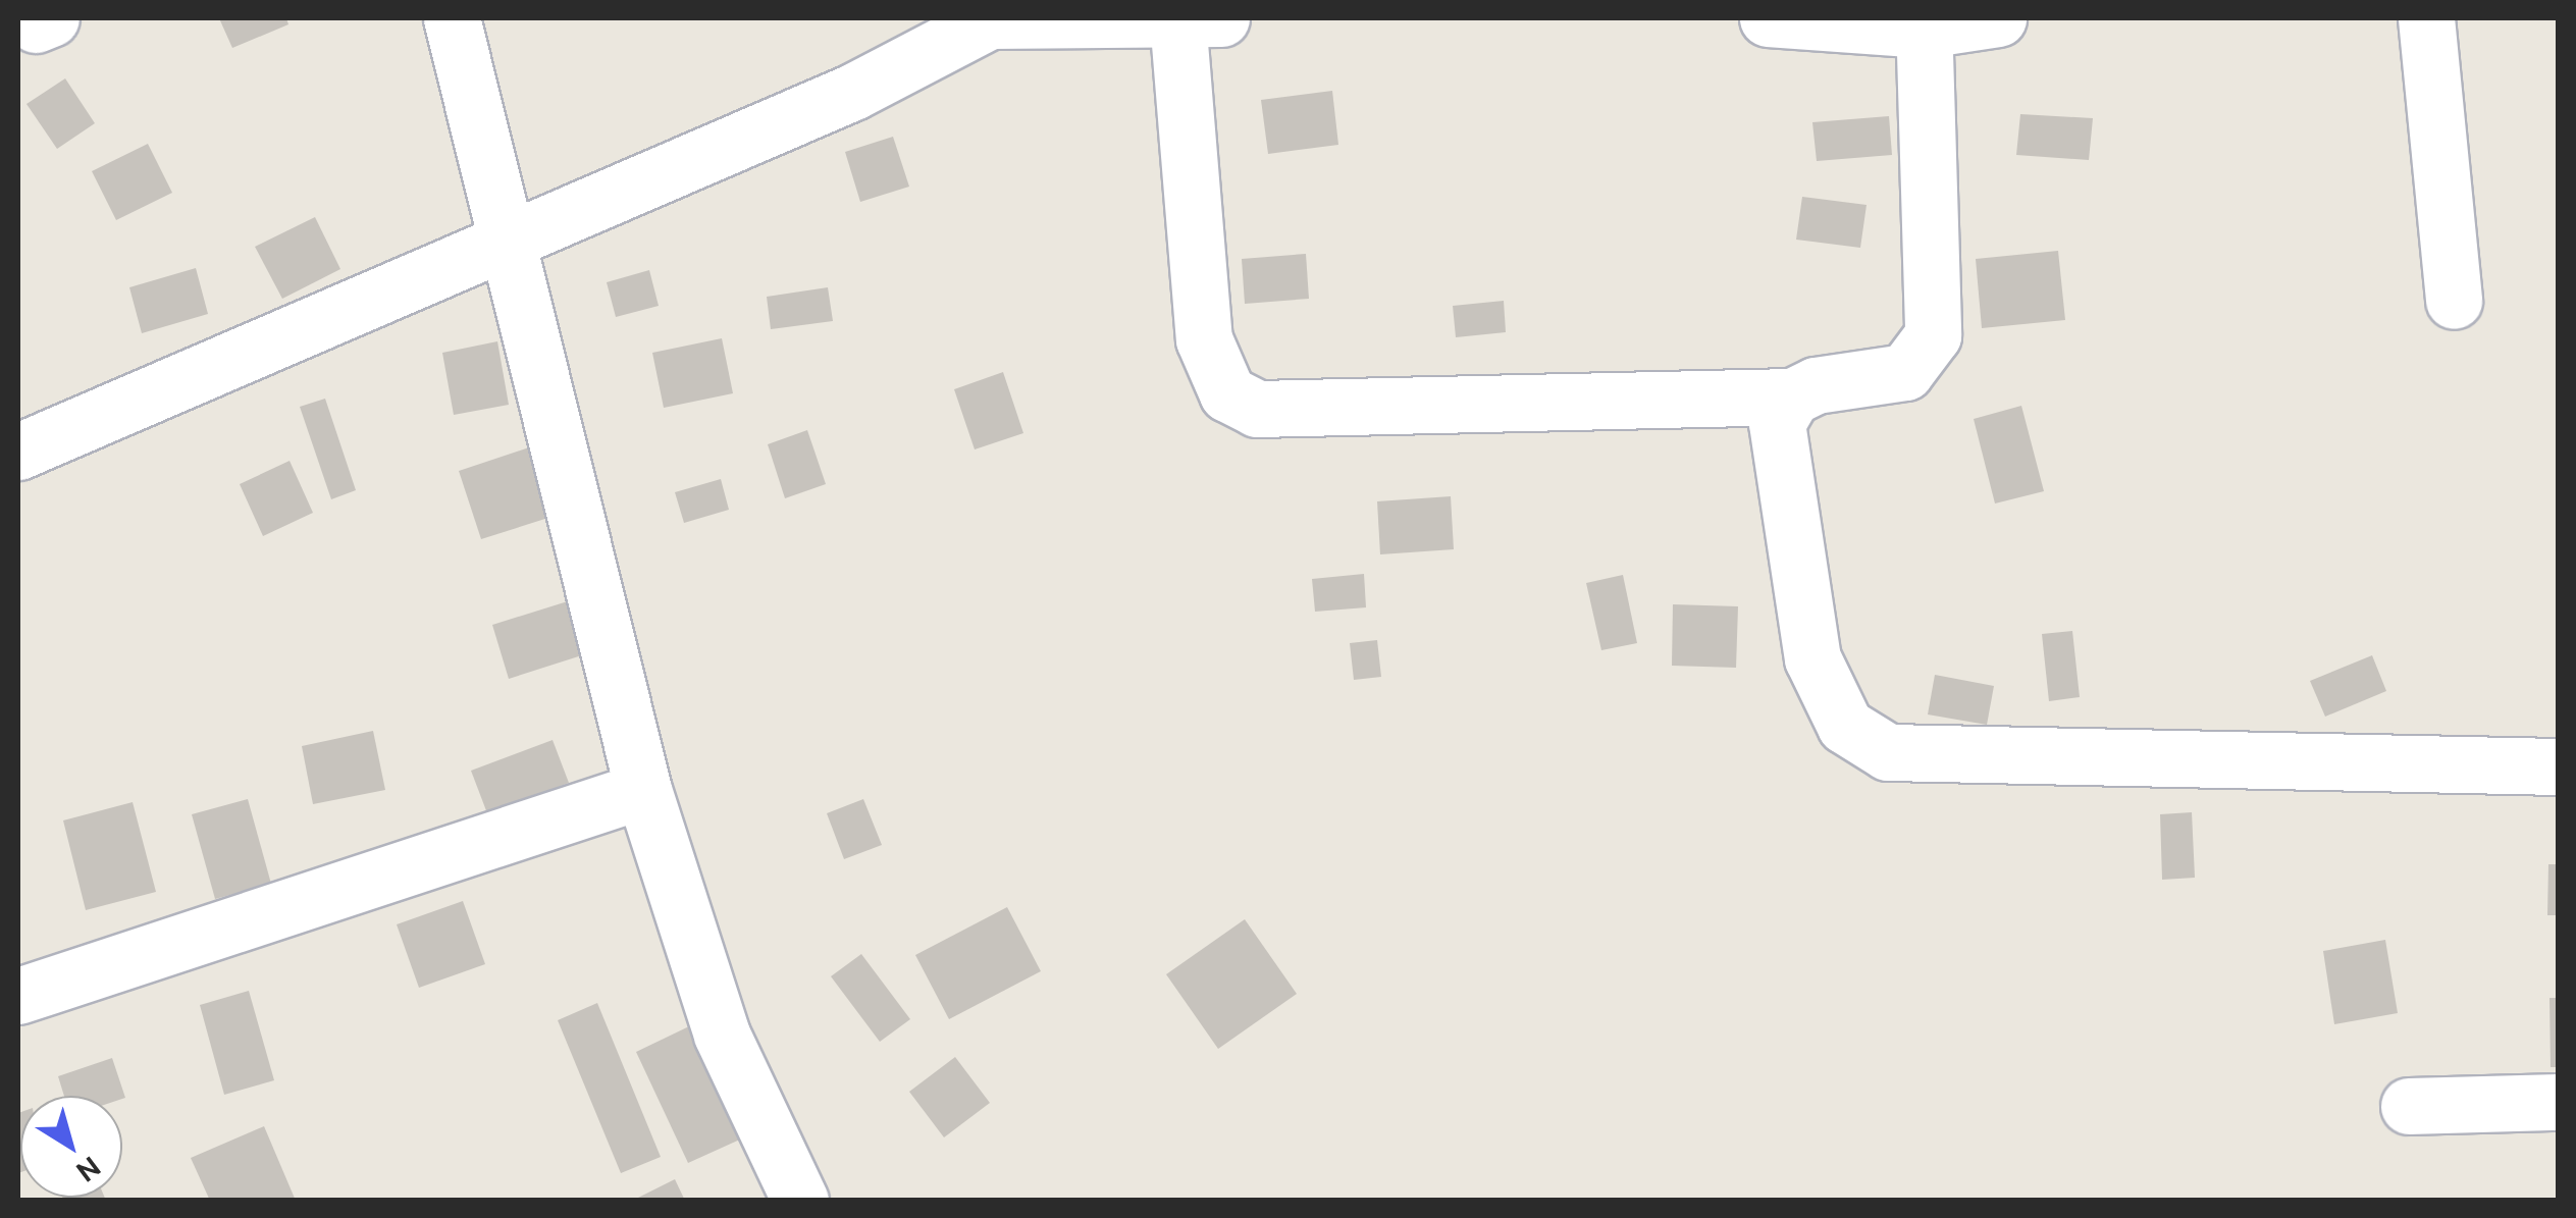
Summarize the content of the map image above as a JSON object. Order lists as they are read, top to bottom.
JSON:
{
  "north": "bottom right"
}
